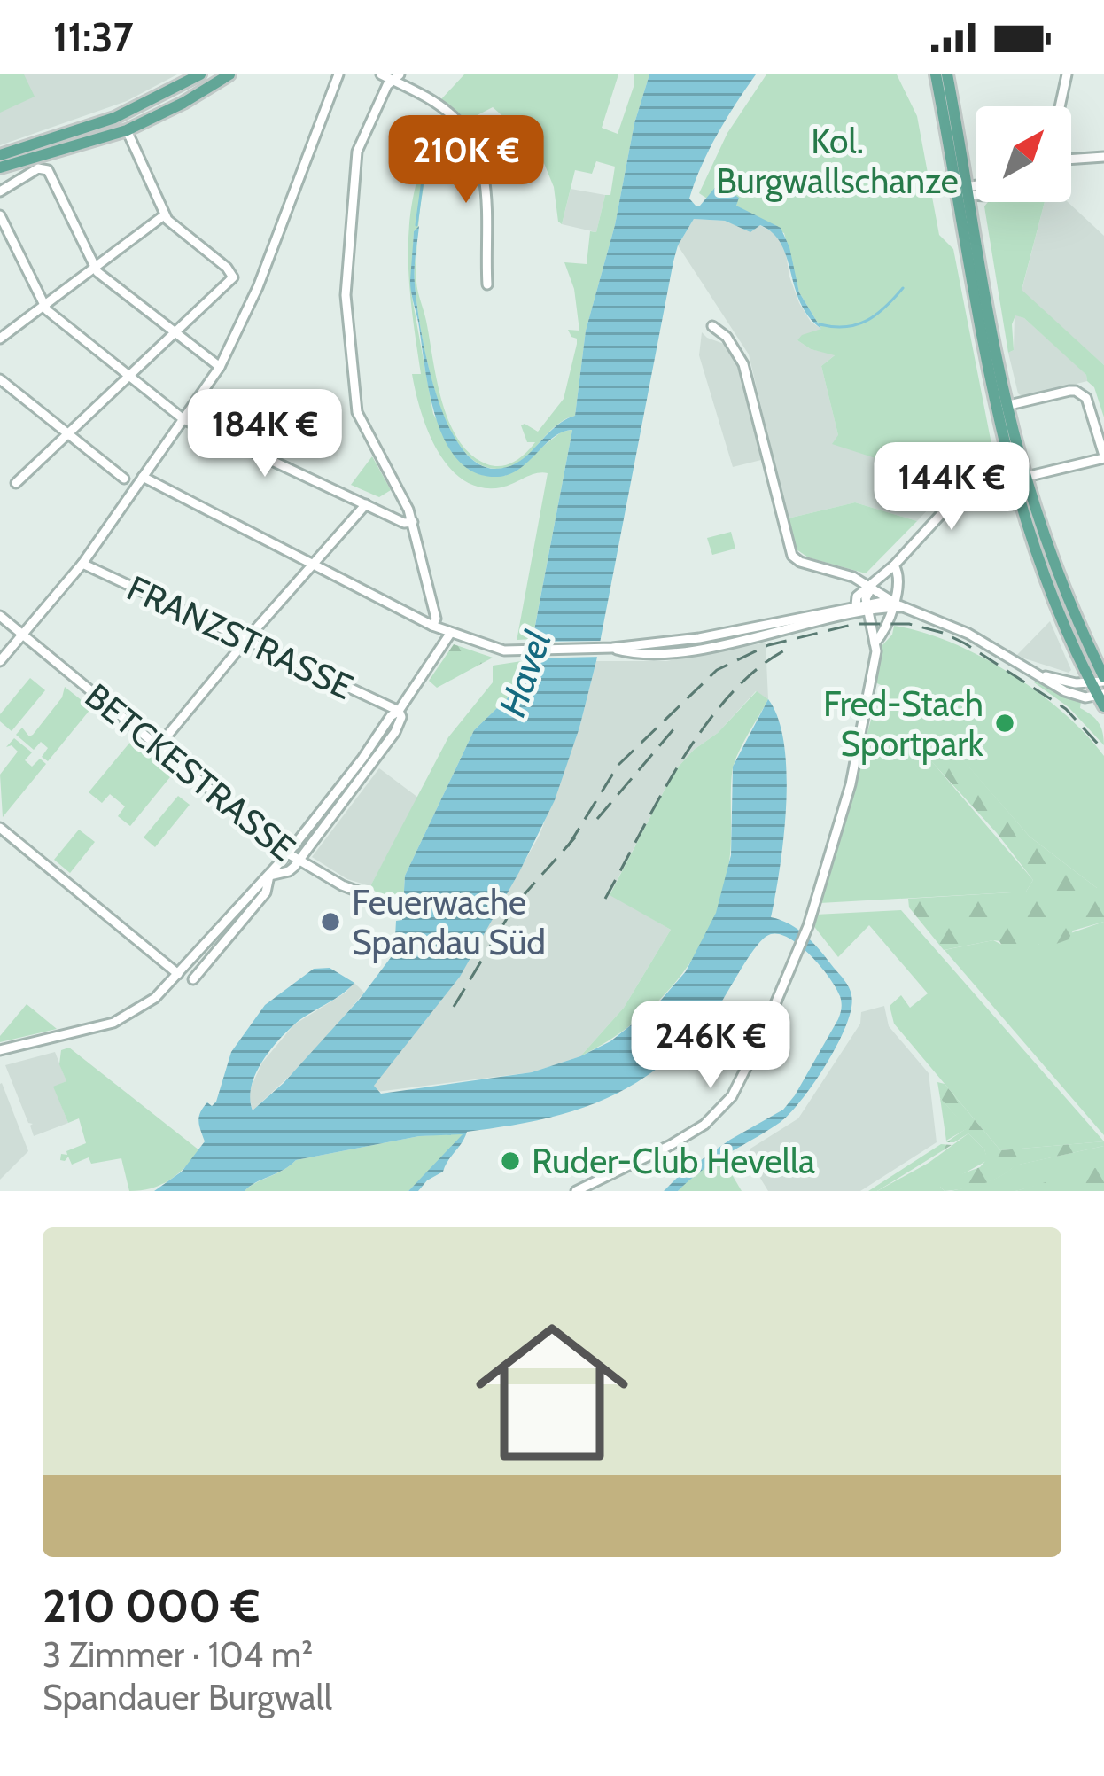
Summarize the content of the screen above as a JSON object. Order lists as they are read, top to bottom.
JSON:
{
  "streets": {
    "street": ["FRANZSTRASSE", "BETCKESTRASSE"]
  },
  "water": ["Havel"],
  "parks": ["Kol. Burgwallschanze"],
  "places": ["Fred-Stach Sportpark", "Feuerwache Spandau Süd", "Ruder-Club Hevella"],
  "north": "top right",
  "page": {
    "status": "11:37",
    "price": [
      "210K €",
      "184K €",
      "144K €",
      "246K €"
    ],
    "list": [
      {
        "name": "210 000 €",
        "note": "3 Zimmer · 104 m² · Spandauer Burgwall"
      }
    ]
  }
}
